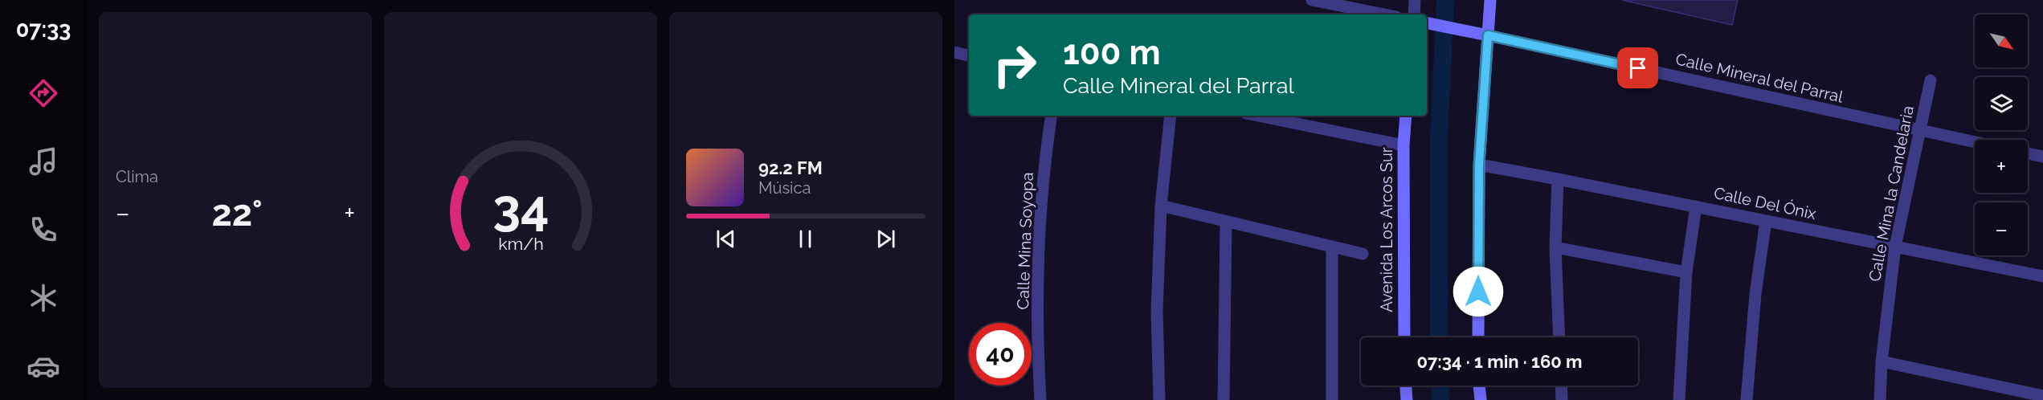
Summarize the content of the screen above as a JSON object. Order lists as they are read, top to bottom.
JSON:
{
  "streets": {
    "street": [
      "Calle Mineral del Parral",
      "Calle Mina la Candelaria",
      "Calle Del Ónix",
      "Avenida Los Arcos Sur",
      "Calle Mina Soyopa"
    ]
  },
  "crossings": [
    ["Calle Mineral del Parral", "Calle Mina la Candelaria"],
    ["Calle Mina la Candelaria", "Calle Del Ónix"]
  ],
  "north": "bottom right",
  "page": {
    "tabs": "07:33",
    "tile": "Clima",
    "map_buttons": ["+", "−"],
    "turn": ["100 m", "Calle Mineral del Parral"],
    "song": ["92.2 FM", "Música"],
    "heat": ["−", "22°", "+"],
    "limit": "40",
    "trip": "07:34 · 1 min · 160 m",
    "gauge": ["34", "km/h"]
  }
}
